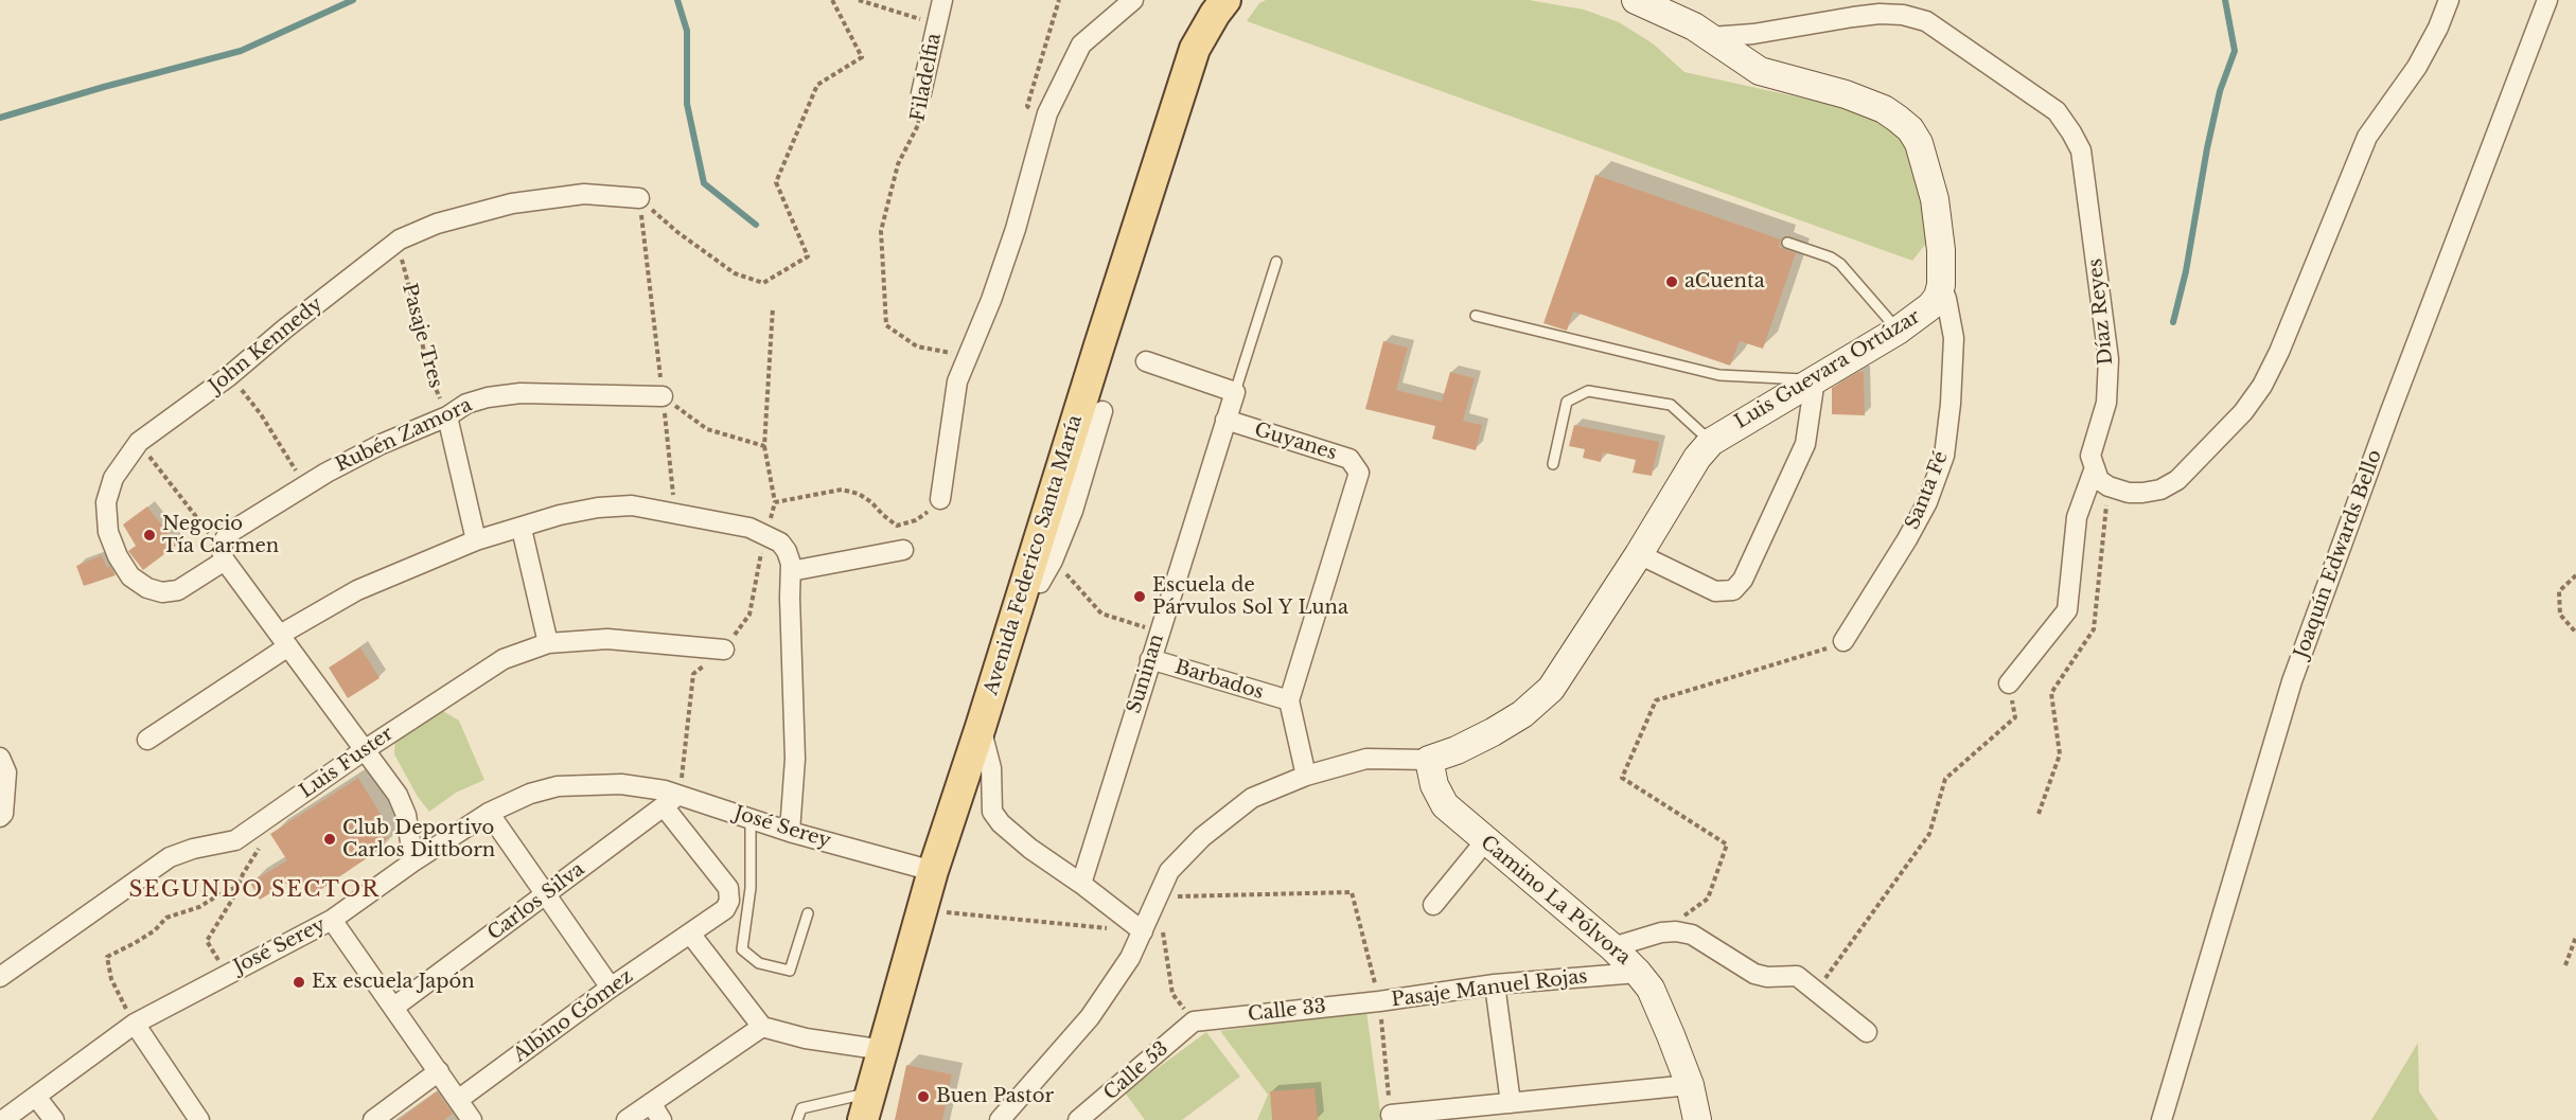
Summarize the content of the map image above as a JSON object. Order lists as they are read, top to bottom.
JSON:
{
  "streets": {
    "main road": ["Avenida Federico Santa María"],
    "street": [
      "Filadelfia",
      "Díaz Reyes",
      "John Kennedy",
      "Luis Guevara Ortúzar",
      "Rubén Zamora",
      "Guyanes",
      "Santa Fé",
      "Joaquín Edwards Bello",
      "Suninan",
      "Barbados",
      "Luis Fuster",
      "José Serey",
      "Camino La Pólvora",
      "Carlos Silva",
      "Pasaje Manuel Rojas",
      "Calle 33",
      "Albino Gómez",
      "Calle 53"
    ],
    "path": ["Pasaje Tres"]
  },
  "crossings": [
    ["Pasaje Tres", "John Kennedy"],
    ["Pasaje Tres", "Rubén Zamora"],
    ["John Kennedy", "Rubén Zamora"],
    ["Luis Guevara Ortúzar", "Santa Fé"],
    ["Luis Guevara Ortúzar", "Camino La Pólvora"],
    ["Guyanes", "Suninan"],
    ["Guyanes", "Barbados"],
    ["Avenida Federico Santa María", "José Serey"],
    ["Suninan", "Barbados"],
    ["José Serey", "Carlos Silva"],
    ["Camino La Pólvora", "Pasaje Manuel Rojas"],
    ["Carlos Silva", "Albino Gómez"],
    ["Pasaje Manuel Rojas", "Calle 33"],
    ["Calle 33", "Calle 53"]
  ],
  "districts": ["SEGUNDO SECTOR"],
  "places": [
    "aCuenta",
    "Negocio Tía Carmen",
    "Escuela de Párvulos Sol Y Luna",
    "Club Deportivo Carlos Dittborn",
    "Ex escuela Japón",
    "Buen Pastor"
  ]
}
